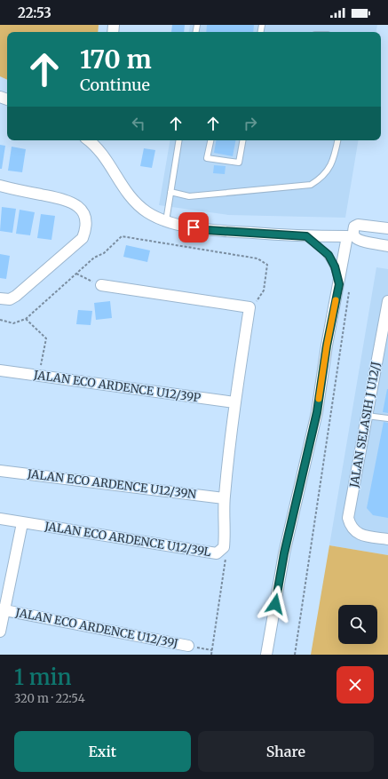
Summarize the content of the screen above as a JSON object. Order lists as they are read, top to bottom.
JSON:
{
  "streets": {
    "street": [
      "JALAN ECO ARDENCE U12/39P",
      "JALAN SELASIH J U12/J",
      "JALAN ECO ARDENCE U12/39N",
      "JALAN ECO ARDENCE U12/39L",
      "JALAN ECO ARDENCE U12/39J"
    ]
  },
  "crossings": [
    ["JALAN ECO ARDENCE U12/39P", "JALAN ECO ARDENCE U12/39L"],
    ["JALAN ECO ARDENCE U12/39N", "JALAN ECO ARDENCE U12/39L"]
  ],
  "page": {
    "status": "22:53",
    "turn": ["170 m", "Continue"],
    "heading": ["1 min", "320 m · 22:54"],
    "buttons": ["Exit", "Share"]
  }
}
